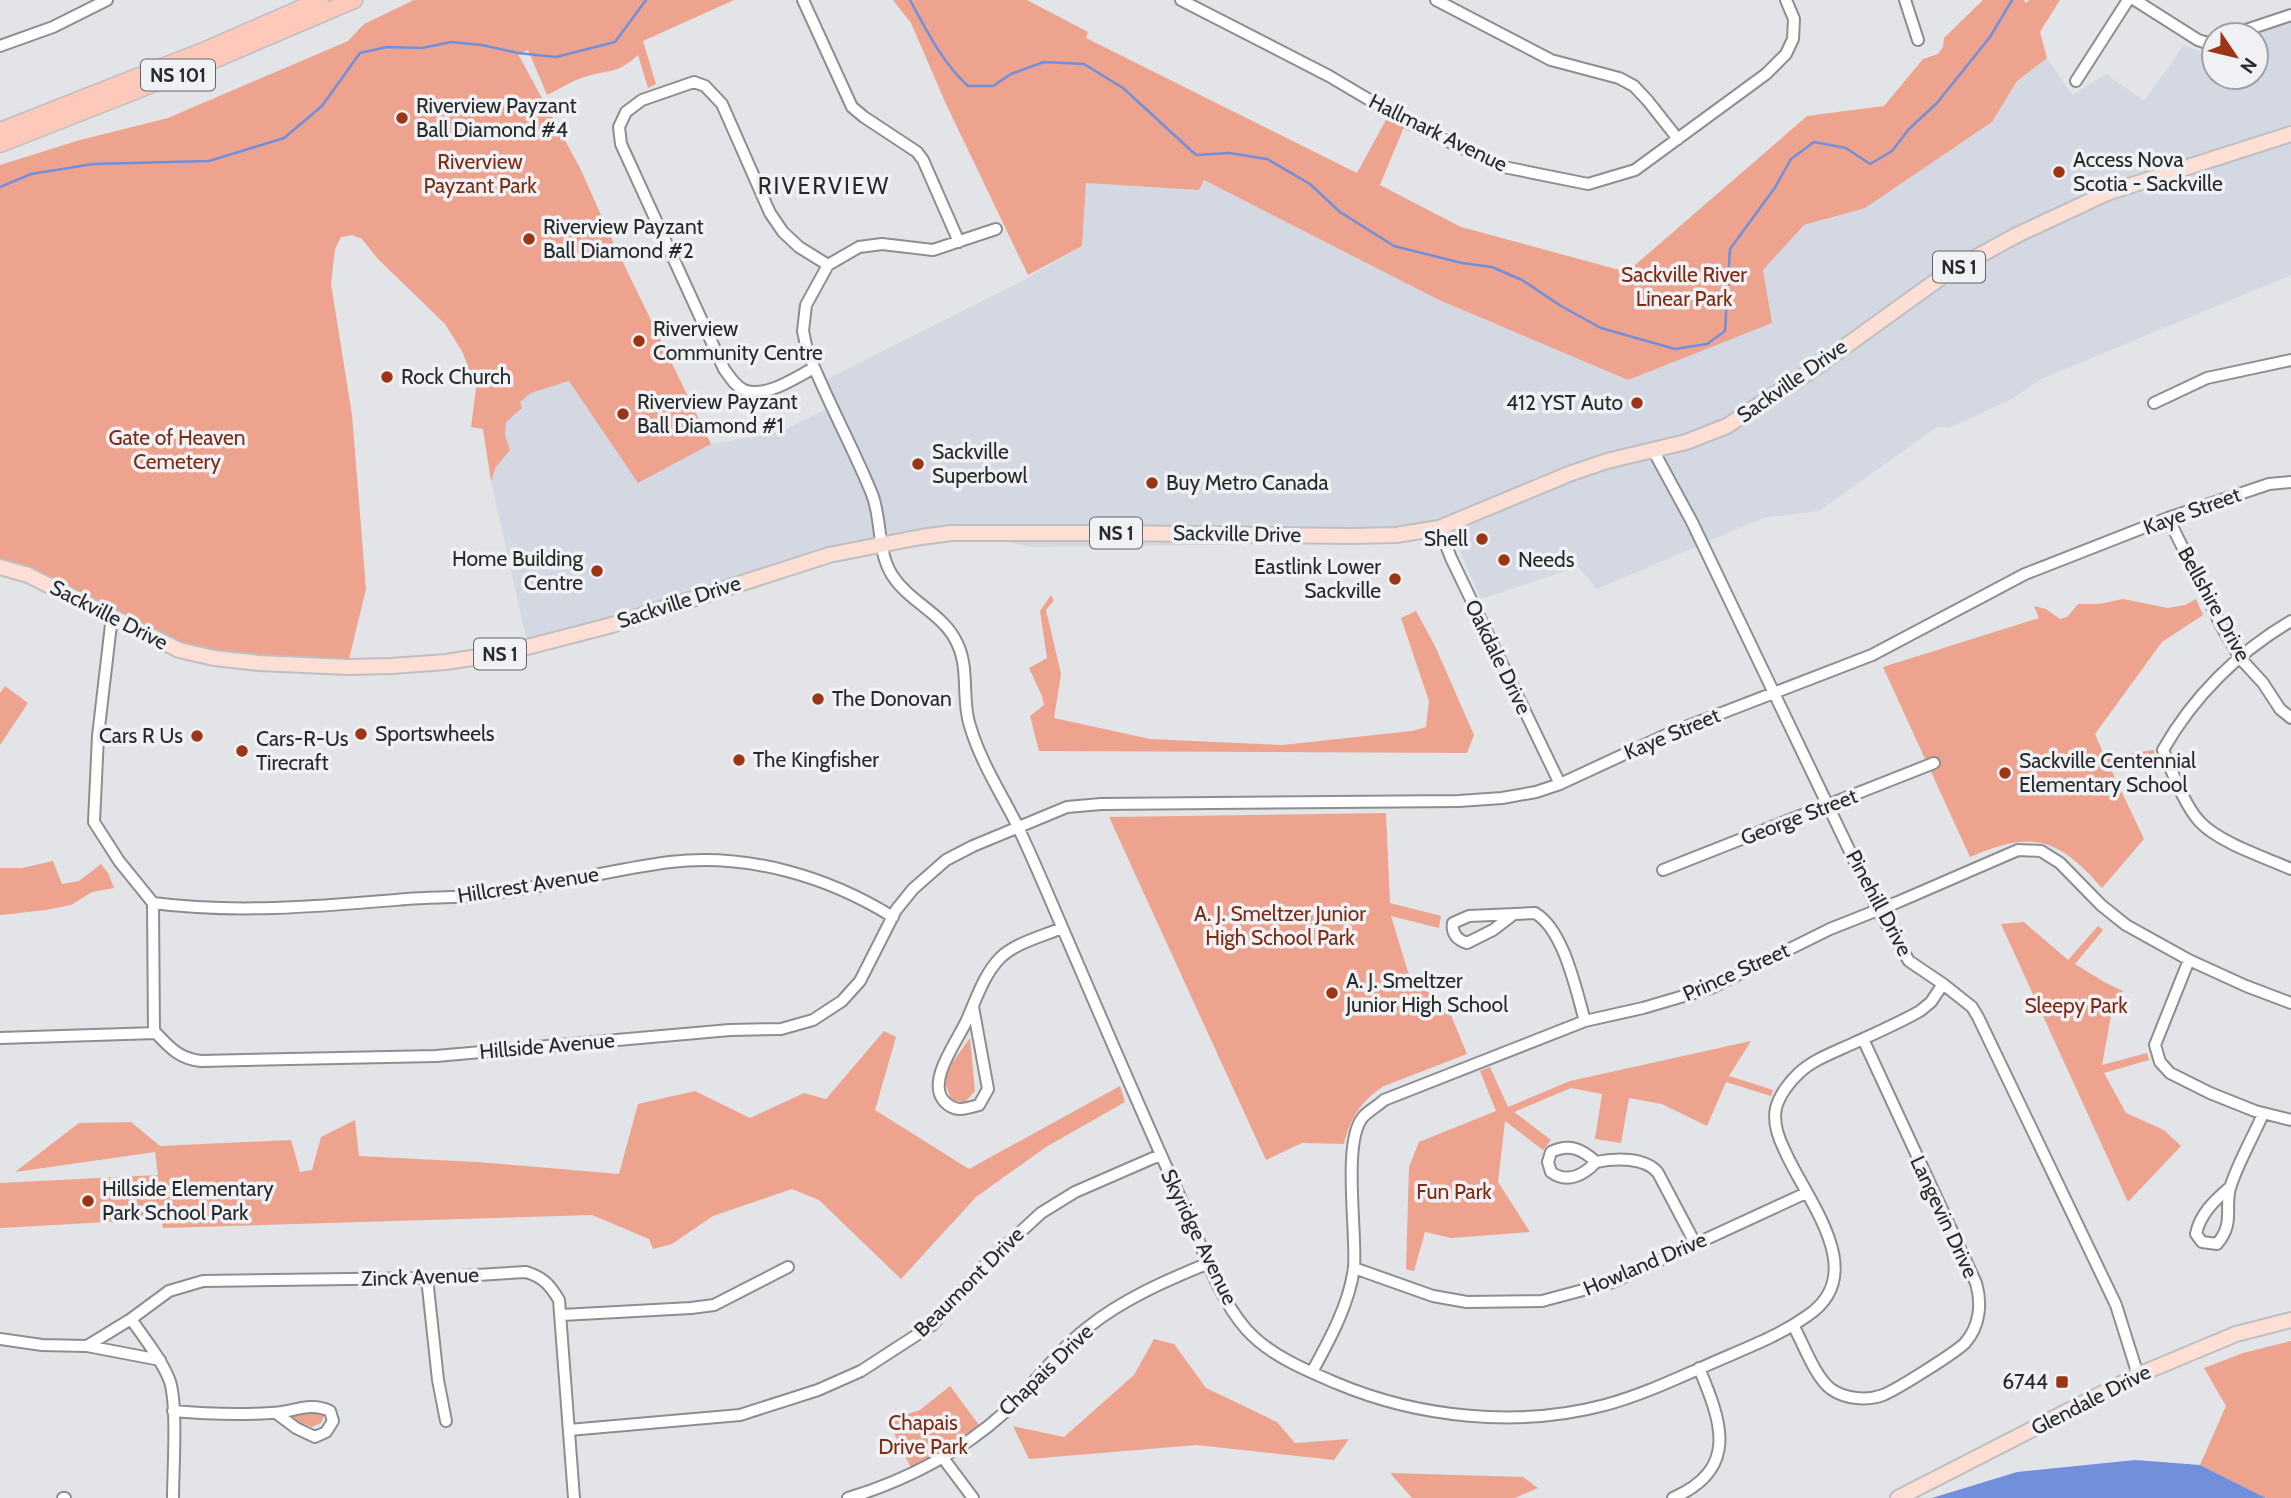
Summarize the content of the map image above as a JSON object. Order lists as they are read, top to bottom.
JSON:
{
  "streets": {
    "highway": ["NS 101"],
    "main road": ["NS 1", "Sackville Drive", "Glendale Drive"],
    "street": [
      "Hallmark Avenue",
      "Kaye Street",
      "Bellshire Drive",
      "Oakdale Drive",
      "George Street",
      "Hillcrest Avenue",
      "Pinehill Drive",
      "Prince Street",
      "Hillside Avenue",
      "Langevin Drive",
      "Skyridge Avenue",
      "Howland Drive",
      "Zinck Avenue",
      "Beaumont Drive",
      "Chapais Drive"
    ]
  },
  "crossings": [
    ["Sackville Drive", "Oakdale Drive"],
    ["Sackville Drive", "Pinehill Drive"],
    ["Sackville Drive", "Skyridge Avenue"],
    ["Kaye Street", "Bellshire Drive"],
    ["Kaye Street", "Oakdale Drive"],
    ["Kaye Street", "Pinehill Drive"],
    ["Kaye Street", "Hillside Avenue"],
    ["Kaye Street", "Skyridge Avenue"],
    ["George Street", "Pinehill Drive"],
    ["Hillcrest Avenue", "Hillside Avenue"],
    ["Pinehill Drive", "Prince Street"],
    ["Pinehill Drive", "Skyridge Avenue"],
    ["Pinehill Drive", "Glendale Drive"],
    ["Prince Street", "Skyridge Avenue"],
    ["Prince Street", "Howland Drive"],
    ["Hillside Avenue", "Skyridge Avenue"],
    ["Langevin Drive", "Skyridge Avenue"],
    ["Skyridge Avenue", "Howland Drive"],
    ["Skyridge Avenue", "Beaumont Drive"],
    ["Skyridge Avenue", "Chapais Drive"],
    ["Zinck Avenue", "Beaumont Drive"]
  ],
  "districts": ["RIVERVIEW"],
  "parks": [
    "Riverview Payzant Park",
    "Sackville River Linear Park",
    "Gate of Heaven Cemetery",
    "A. J. Smeltzer Junior High School Park",
    "Sleepy Park",
    "Fun Park",
    "Chapais Drive Park"
  ],
  "places": {
    "other": [
      "Riverview Payzant Ball Diamond #4",
      "Access Nova Scotia - Sackville",
      "Riverview Payzant Ball Diamond #2",
      "Riverview Community Centre",
      "Rock Church",
      "412 YST Auto",
      "Riverview Payzant Ball Diamond #1",
      "Sackville Superbowl",
      "Buy Metro Canada",
      "Shell",
      "Needs",
      "Home Building Centre",
      "Eastlink Lower Sackville",
      "The Donovan",
      "Sportswheels",
      "Cars R Us",
      "Cars-R-Us Tirecraft",
      "The Kingfisher",
      "Sackville Centennial Elementary School",
      "A. J. Smeltzer Junior High School",
      "Hillside Elementary Park School Park"
    ],
    "transit": ["6744"]
  },
  "north": "bottom right"
}
